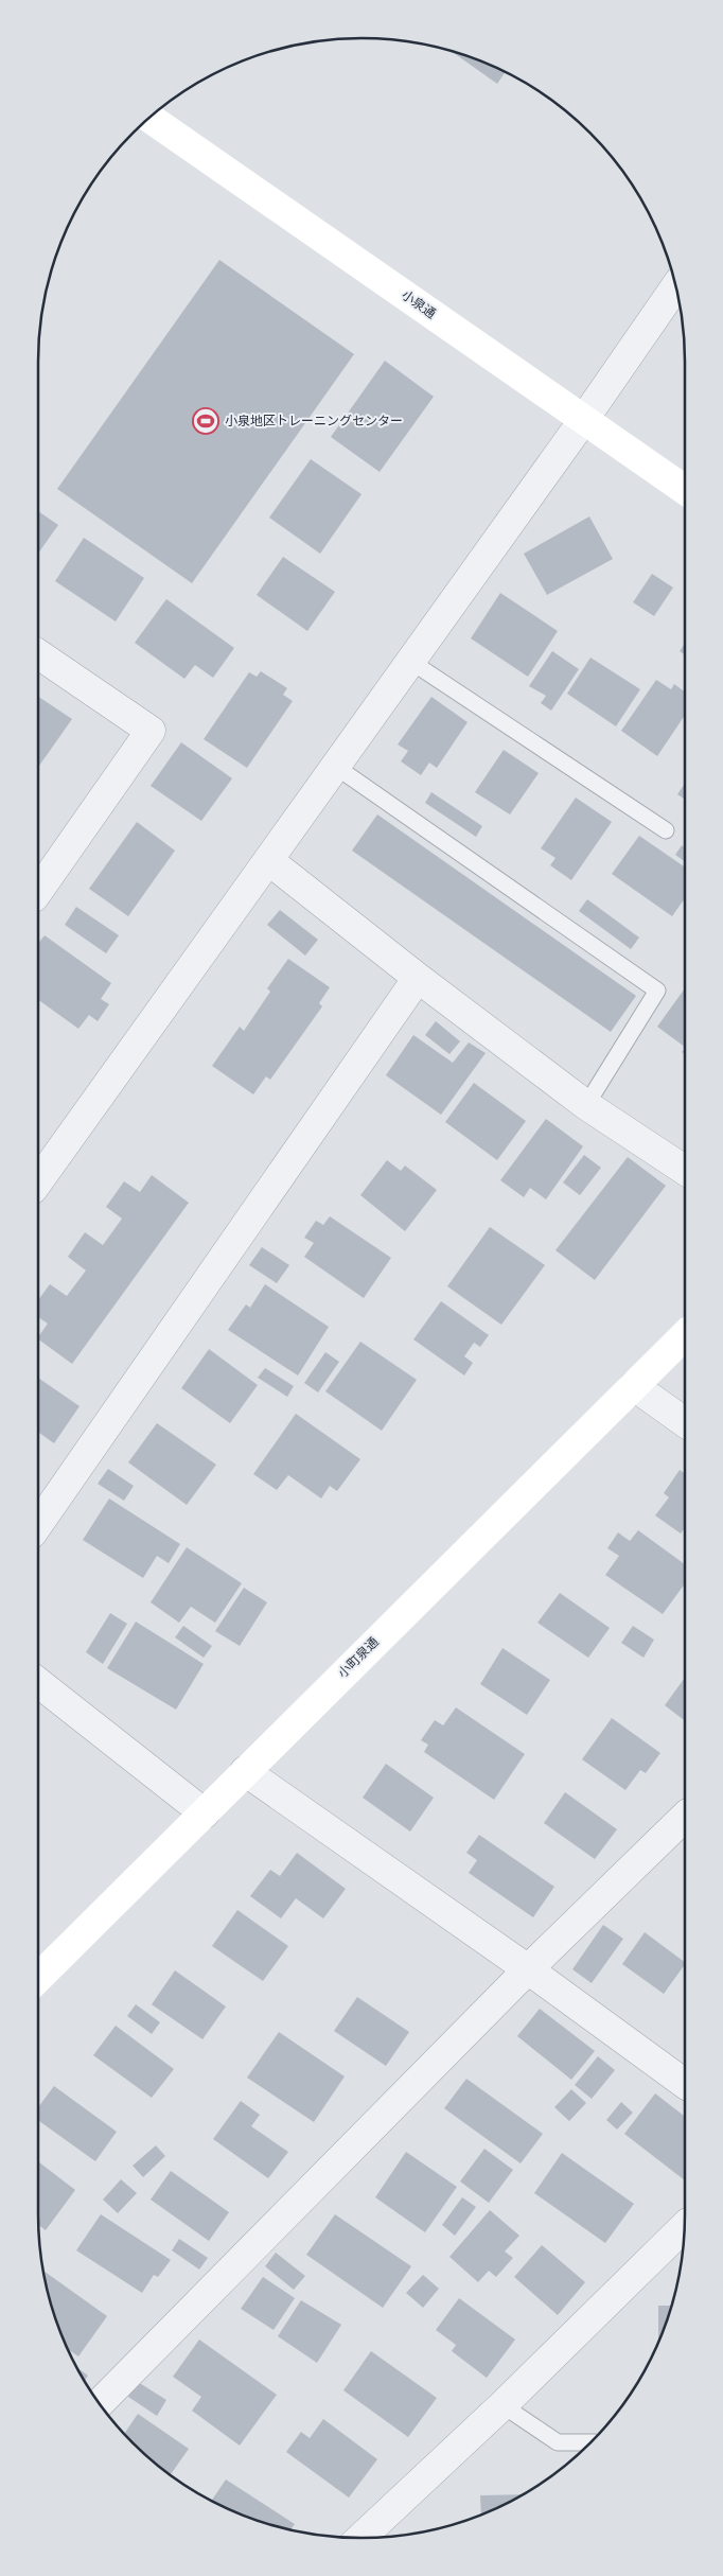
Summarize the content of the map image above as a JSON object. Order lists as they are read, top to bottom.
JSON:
{
  "streets": {
    "street": ["小泉通", "小町泉通"]
  },
  "places": {
    "sports": ["小泉地区トレーニングセンター"]
  }
}
